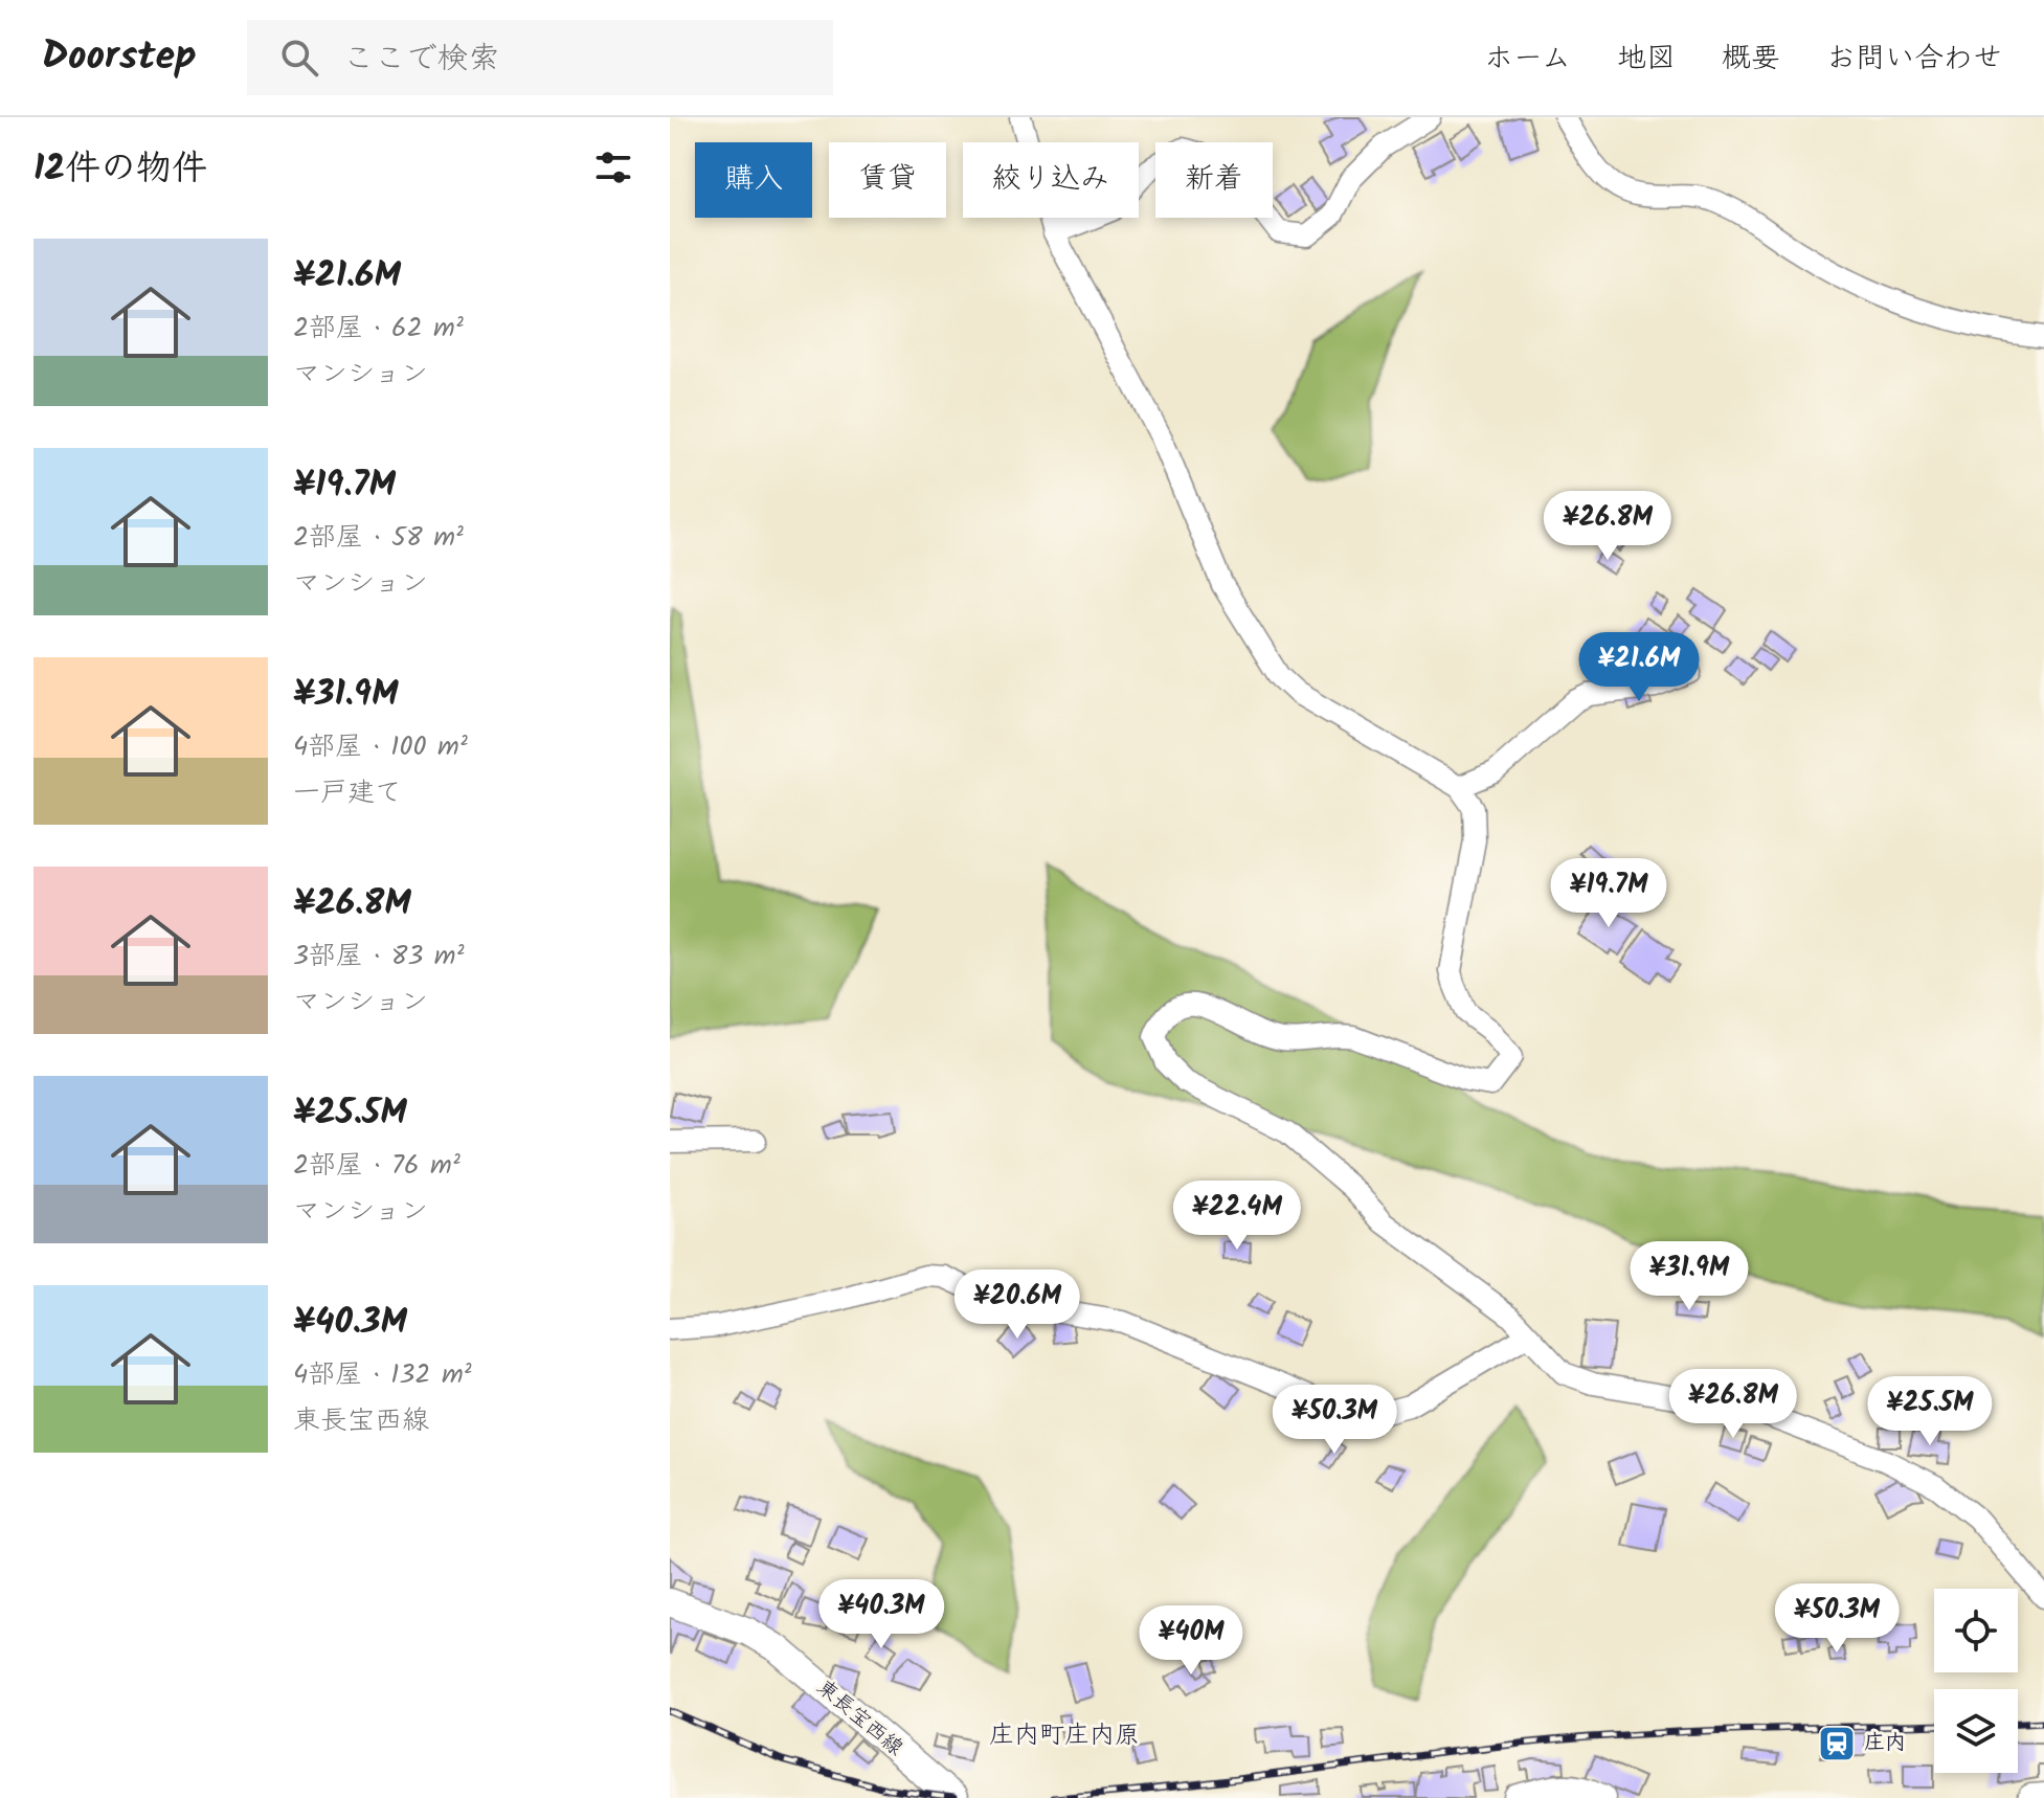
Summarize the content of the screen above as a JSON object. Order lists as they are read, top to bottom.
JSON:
{
  "streets": {
    "main road": ["東長宝西線"]
  },
  "districts": ["庄内町庄内原"],
  "places": {
    "station": ["庄内"]
  },
  "page": {
    "header": "Doorstep",
    "search": "ここで検索",
    "nav": [
      "ホーム",
      "地図",
      "概要",
      "お問い合わせ"
    ],
    "heading": "12件の物件",
    "chip": [
      "購入",
      "賃貸",
      "絞り込み",
      "新着"
    ],
    "list": [
      {
        "name": "¥21.6M",
        "note": "2部屋 · 62 m² · マンション"
      },
      {
        "name": "¥19.7M",
        "note": "2部屋 · 58 m² · マンション"
      },
      {
        "name": "¥31.9M",
        "note": "4部屋 · 100 m² · 一戸建て"
      },
      {
        "name": "¥26.8M",
        "note": "3部屋 · 83 m² · マンション"
      },
      {
        "name": "¥25.5M",
        "note": "2部屋 · 76 m² · マンション"
      },
      {
        "name": "¥40.3M",
        "note": "4部屋 · 132 m² · 東長宝西線"
      }
    ],
    "price": [
      "¥26.8M",
      "¥21.6M",
      "¥19.7M",
      "¥22.4M",
      "¥31.9M",
      "¥20.6M",
      "¥26.8M",
      "¥25.5M",
      "¥50.3M",
      "¥40.3M",
      "¥50.3M",
      "¥40M"
    ]
  }
}
